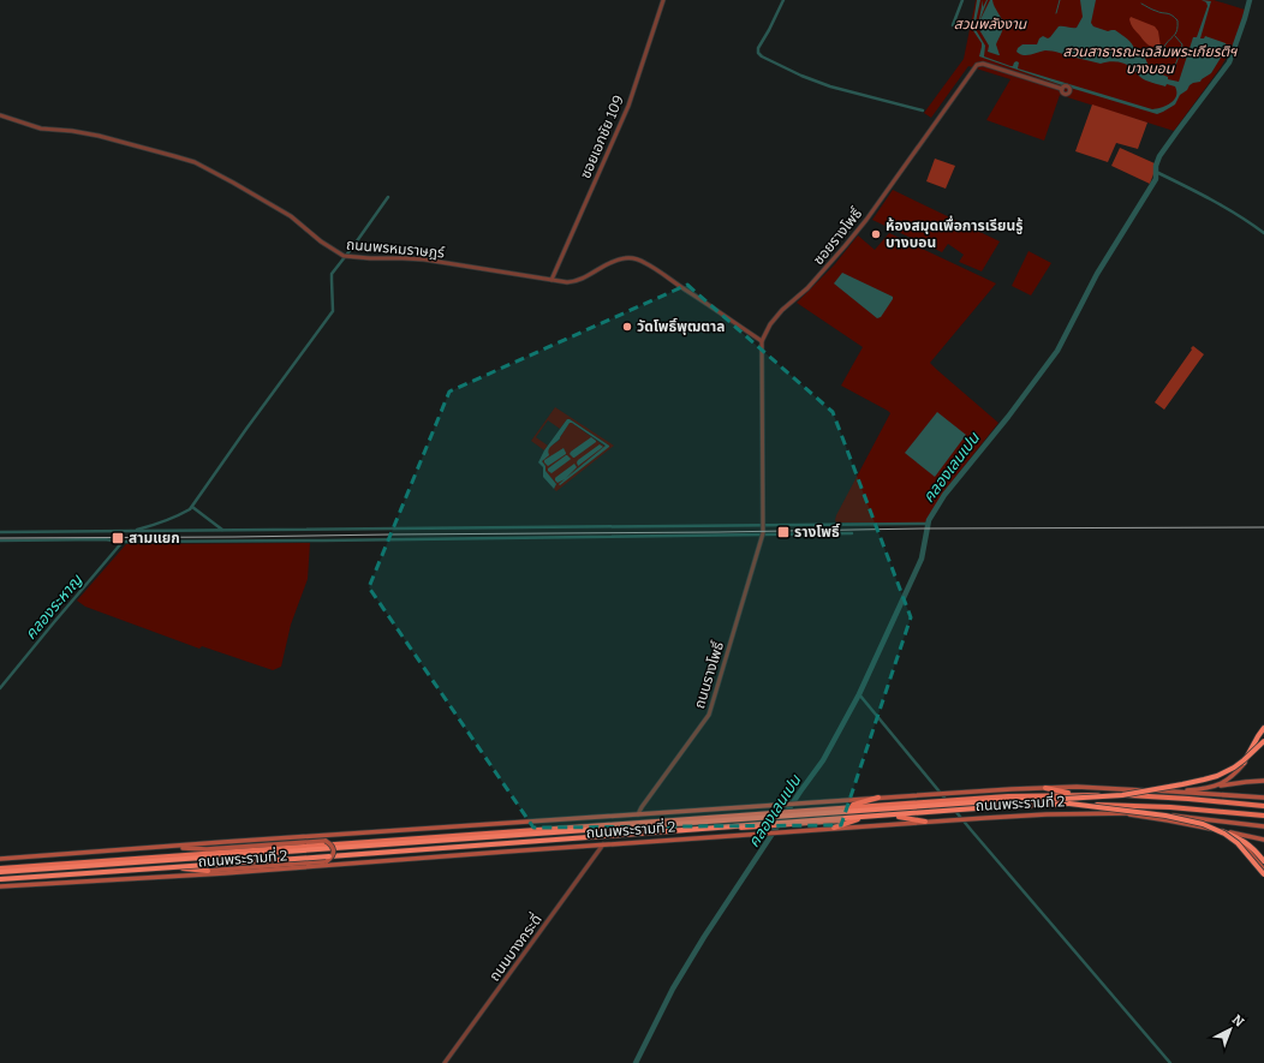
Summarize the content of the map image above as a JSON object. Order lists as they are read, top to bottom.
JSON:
{
  "streets": {
    "highway": ["ถนนพระรามที่ 2"],
    "street": [
      "ซอยเอกชัย 109",
      "ซอยรางโพธิ์",
      "ถนนพรหมราษฎร์",
      "ถนนรางโพธิ์",
      "ถนนบางกระดี่"
    ]
  },
  "crossings": [
    ["ซอยเอกชัย 109", "ถนนพรหมราษฎร์"],
    ["ซอยรางโพธิ์", "ถนนพรหมราษฎร์"],
    ["ซอยรางโพธิ์", "ถนนรางโพธิ์"],
    ["ถนนพรหมราษฎร์", "ถนนรางโพธิ์"],
    ["ถนนรางโพธิ์", "ถนนพระรามที่ 2"],
    ["ถนนพระรามที่ 2", "ถนนบางกระดี่"]
  ],
  "water": ["คลองเลนเปน", "คลองระหาญ"],
  "parks": ["สวนพลังงาน", "สวนสาธารณะเฉลิมพระเกียรติฯ บางบอน"],
  "places": {
    "other": ["ห้องสมุดเพื่อการเรียนรู้ บางบอน", "วัดโพธิ์พุฒตาล"],
    "transit": ["รางโพธิ์", "สามแยก"]
  },
  "north": "top right"
}
